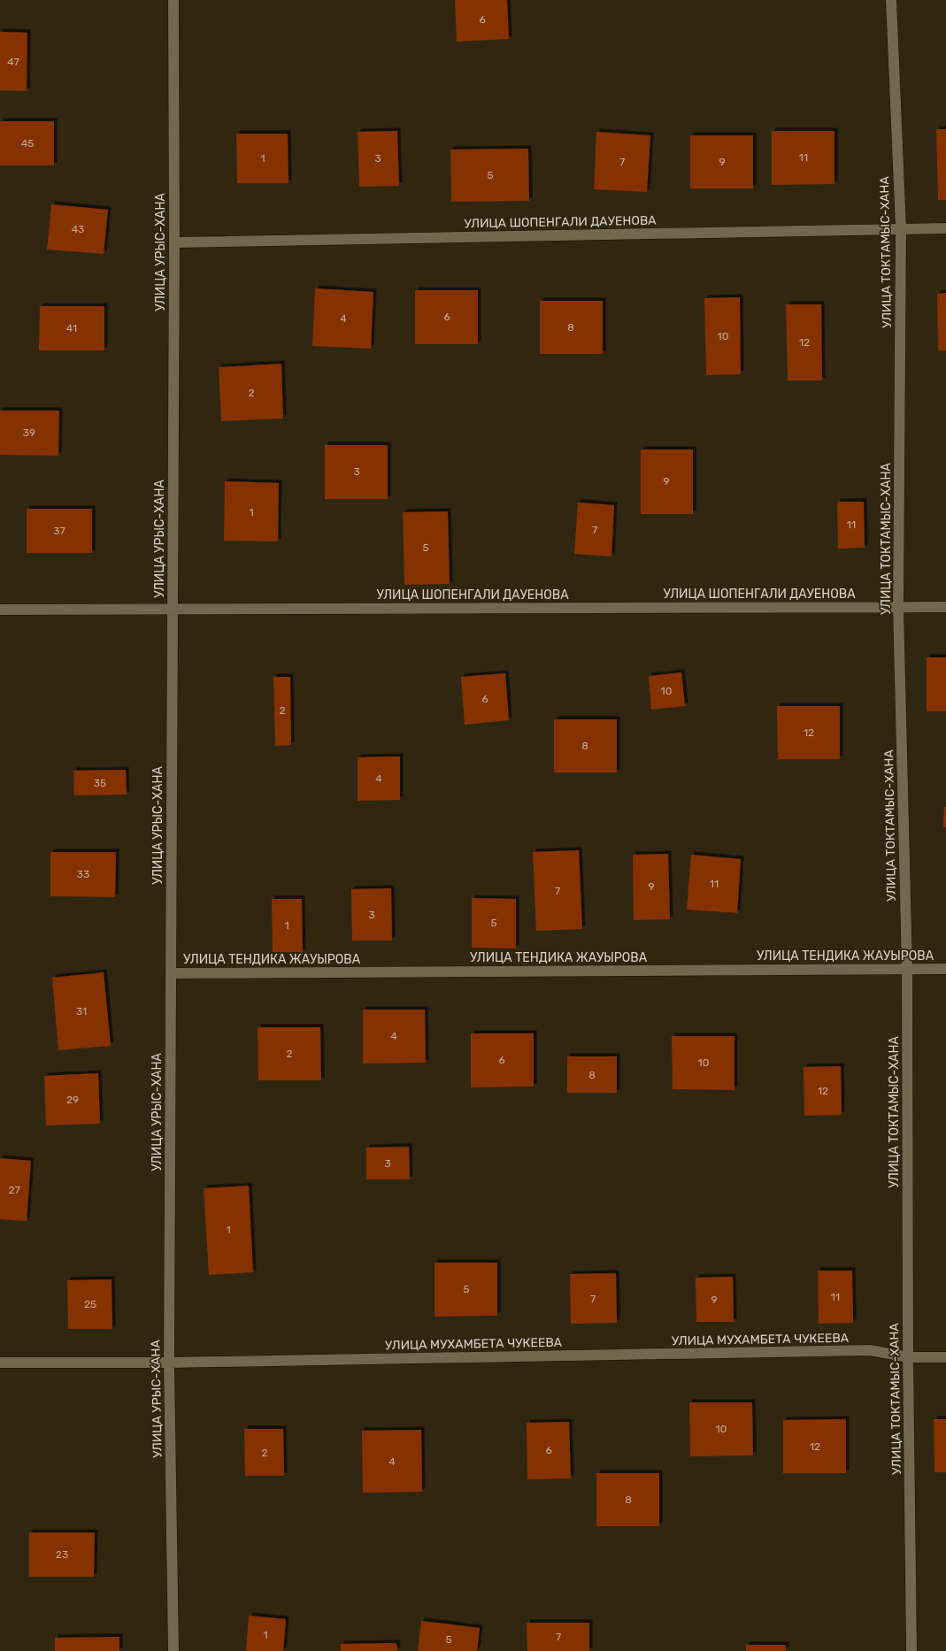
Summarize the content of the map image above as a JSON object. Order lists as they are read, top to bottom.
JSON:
{
  "streets": {
    "street": [
      "УЛИЦА ШОПЕНГАЛИ ДАУЕНОВА",
      "УЛИЦА УРЫС-ХАНА",
      "УЛИЦА ТОКТАМЫС-ХАНА",
      "УЛИЦА ТЕНДИКА ЖАУЫРОВА",
      "УЛИЦА МУХАМБЕТА ЧУКЕЕВА"
    ]
  },
  "crossings": [
    ["УЛИЦА ШОПЕНГАЛИ ДАУЕНОВА", "УЛИЦА УРЫС-ХАНА"],
    ["УЛИЦА ШОПЕНГАЛИ ДАУЕНОВА", "УЛИЦА ТОКТАМЫС-ХАНА"],
    ["УЛИЦА УРЫС-ХАНА", "УЛИЦА ТЕНДИКА ЖАУЫРОВА"],
    ["УЛИЦА УРЫС-ХАНА", "УЛИЦА МУХАМБЕТА ЧУКЕЕВА"],
    ["УЛИЦА ТОКТАМЫС-ХАНА", "УЛИЦА ТЕНДИКА ЖАУЫРОВА"],
    ["УЛИЦА ТОКТАМЫС-ХАНА", "УЛИЦА МУХАМБЕТА ЧУКЕЕВА"]
  ],
  "house_numbers": [
    "6",
    "47",
    "45",
    "11",
    "1",
    "3",
    "7",
    "9",
    "5",
    "43",
    "6",
    "4",
    "8",
    "41",
    "10",
    "12",
    "2",
    "39",
    "3",
    "9",
    "1",
    "11",
    "7",
    "37",
    "5",
    "10",
    "6",
    "2",
    "12",
    "8",
    "4",
    "35",
    "33",
    "11",
    "9",
    "7",
    "3",
    "5",
    "1",
    "31",
    "4",
    "2",
    "6",
    "10",
    "8",
    "12",
    "29",
    "3",
    "27",
    "1",
    "5",
    "11",
    "7",
    "9",
    "25",
    "10",
    "12",
    "6",
    "2",
    "4",
    "8",
    "23",
    "1",
    "7",
    "5"
  ]
}
